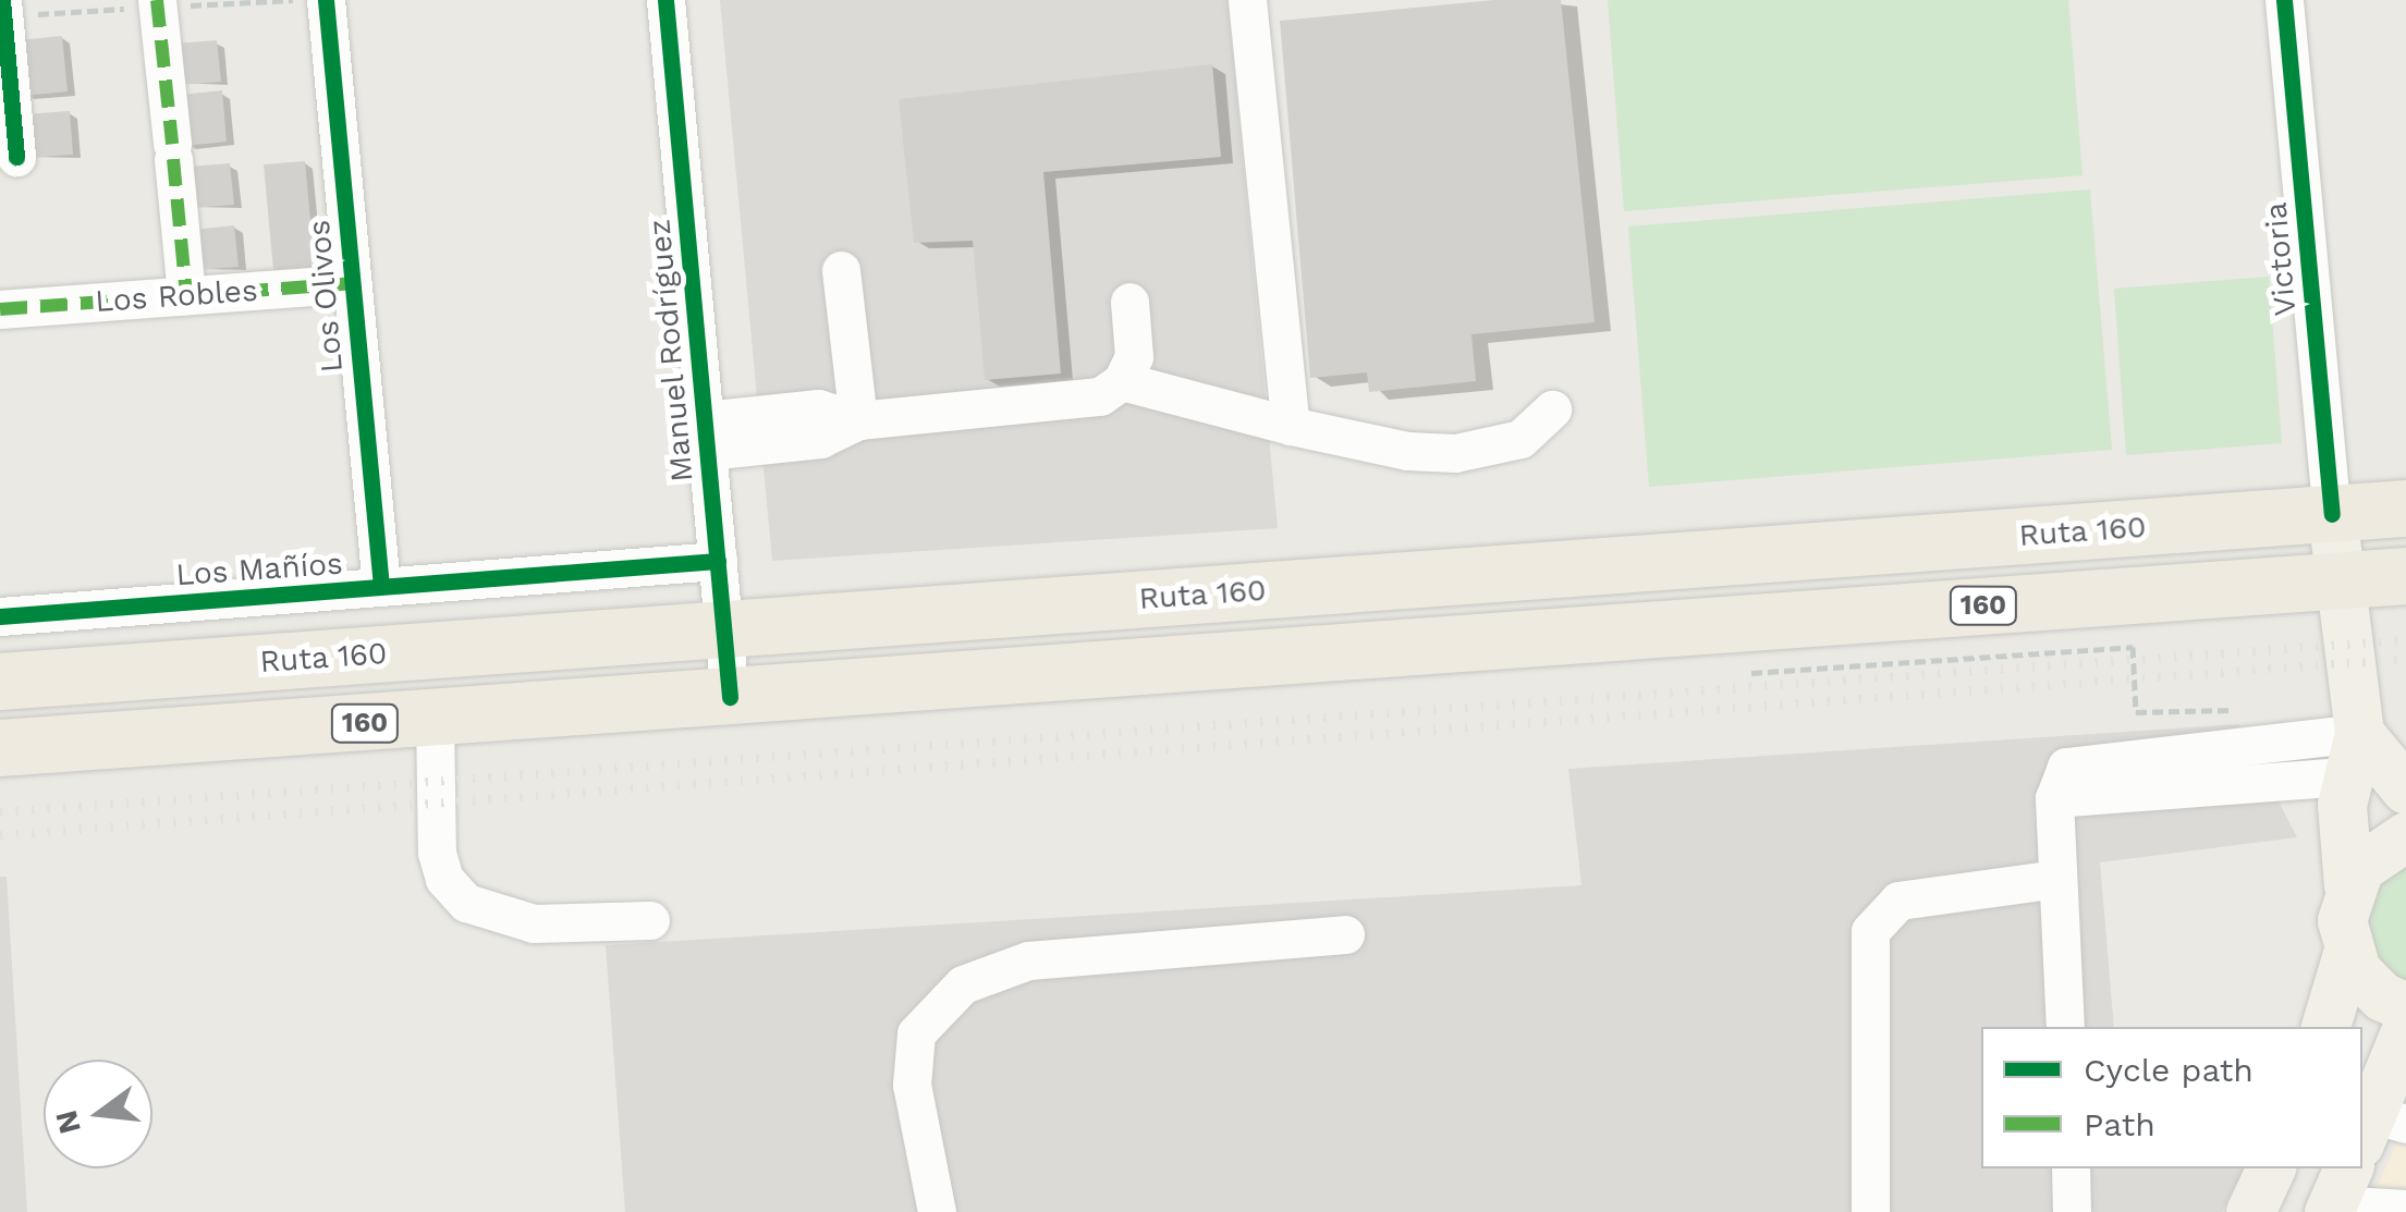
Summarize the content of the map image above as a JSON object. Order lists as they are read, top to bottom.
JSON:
{
  "streets": {
    "highway": ["Ruta 160", "160"],
    "main road": ["Victoria"],
    "street": [
      "Los Robles",
      "Los Olivos",
      "Manuel Rodríguez",
      "Los Mañíos"
    ]
  },
  "crossings": [
    ["Victoria", "Ruta 160"],
    ["Victoria", "160"],
    ["Los Robles", "Los Olivos"],
    ["Los Olivos", "Los Mañíos"],
    ["Manuel Rodríguez", "Ruta 160"],
    ["Manuel Rodríguez", "Los Mañíos"],
    ["Manuel Rodríguez", "160"]
  ],
  "legend": ["Cycle path", "Path"],
  "north": "left"
}
